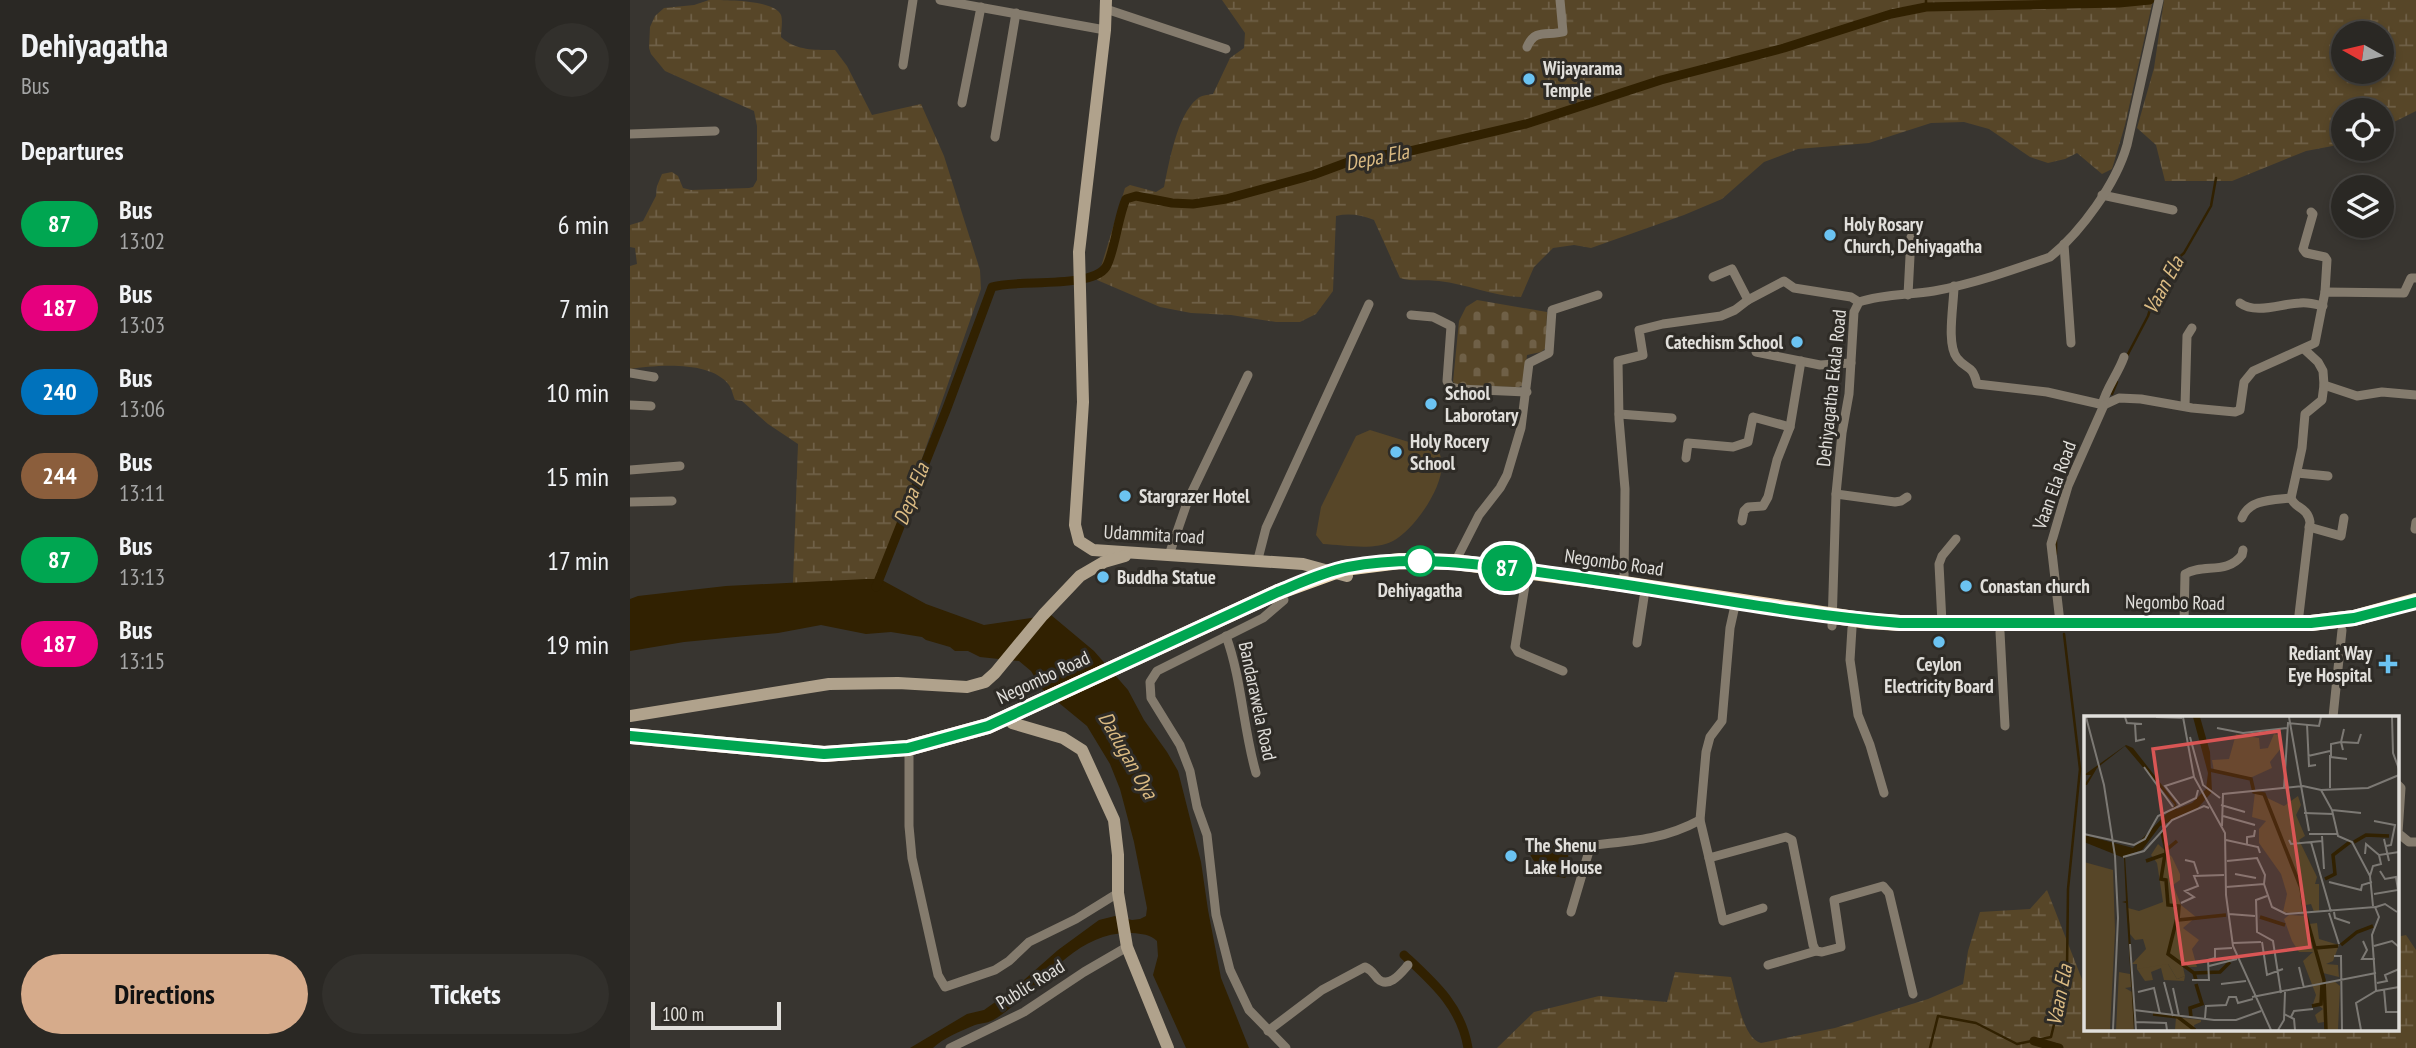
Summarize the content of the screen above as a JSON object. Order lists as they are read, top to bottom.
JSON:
{
  "streets": {
    "highway": ["Negombo Road"],
    "street": [
      "Dehiyagatha Ekala Road",
      "Vaan Ela Road",
      "Udammita road",
      "Bandarawela Road",
      "Public Road"
    ]
  },
  "crossings": [
    ["Dehiyagatha Ekala Road", "Negombo Road"],
    ["Vaan Ela Road", "Negombo Road"],
    ["Udammita road", "Negombo Road"]
  ],
  "water": ["Depa Ela", "Vaan Ela", "Dadugan Oya"],
  "places": {
    "other": [
      "Wijayarama Temple",
      "Holy Rosary Church, Dehiyagatha",
      "Catechism School",
      "School Laborotary",
      "Holy Rocery School",
      "Stargrazer Hotel",
      "Dehiyagatha",
      "Buddha Statue",
      "Conastan church",
      "Ceylon Electricity Board",
      "The Shenu Lake House"
    ],
    "health": ["Rediant Way Eye Hospital"]
  },
  "lines": ["bus line 87"],
  "scale_bar": "100 m",
  "north": "left",
  "page": {
    "heading": [
      ["Dehiyagatha", "Bus"],
      "Departures"
    ],
    "on_map": "87",
    "list": [
      {
        "mark": "87",
        "name": "Bus",
        "note": "13:02",
        "value": "6 min"
      },
      {
        "mark": "187",
        "name": "Bus",
        "note": "13:03",
        "value": "7 min"
      },
      {
        "mark": "240",
        "name": "Bus",
        "note": "13:06",
        "value": "10 min"
      },
      {
        "mark": "244",
        "name": "Bus",
        "note": "13:11",
        "value": "15 min"
      },
      {
        "mark": "87",
        "name": "Bus",
        "note": "13:13",
        "value": "17 min"
      },
      {
        "mark": "187",
        "name": "Bus",
        "note": "13:15",
        "value": "19 min"
      }
    ],
    "buttons": ["Directions", "Tickets"],
    "scale": "100 m"
  }
}
